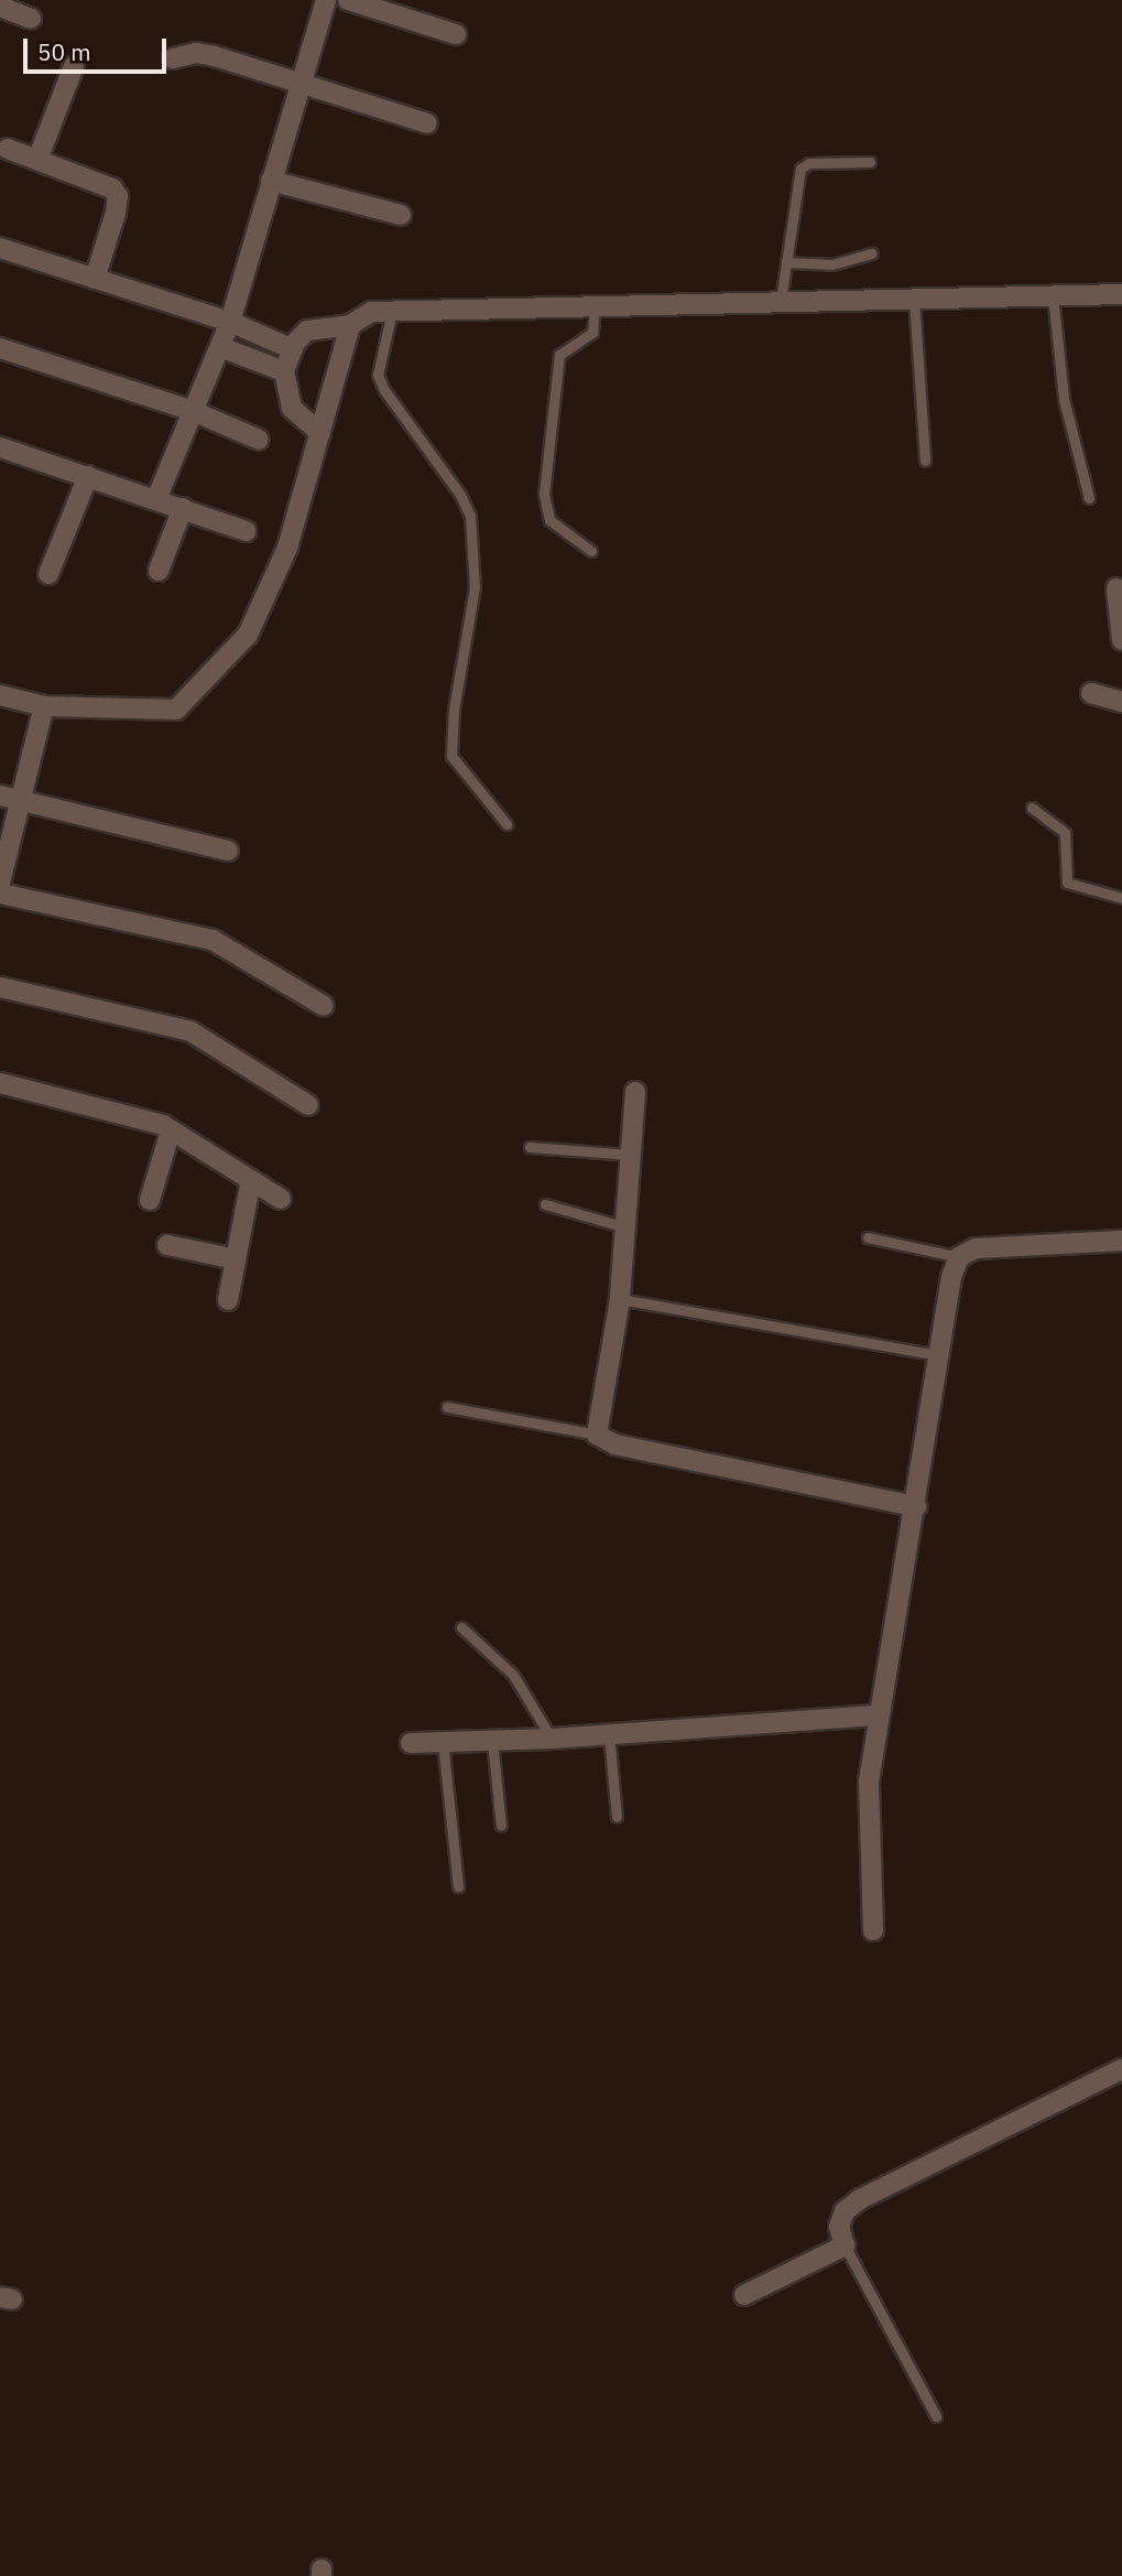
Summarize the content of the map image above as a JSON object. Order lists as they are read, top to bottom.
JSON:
{
  "scale_bar": "50 m"
}
